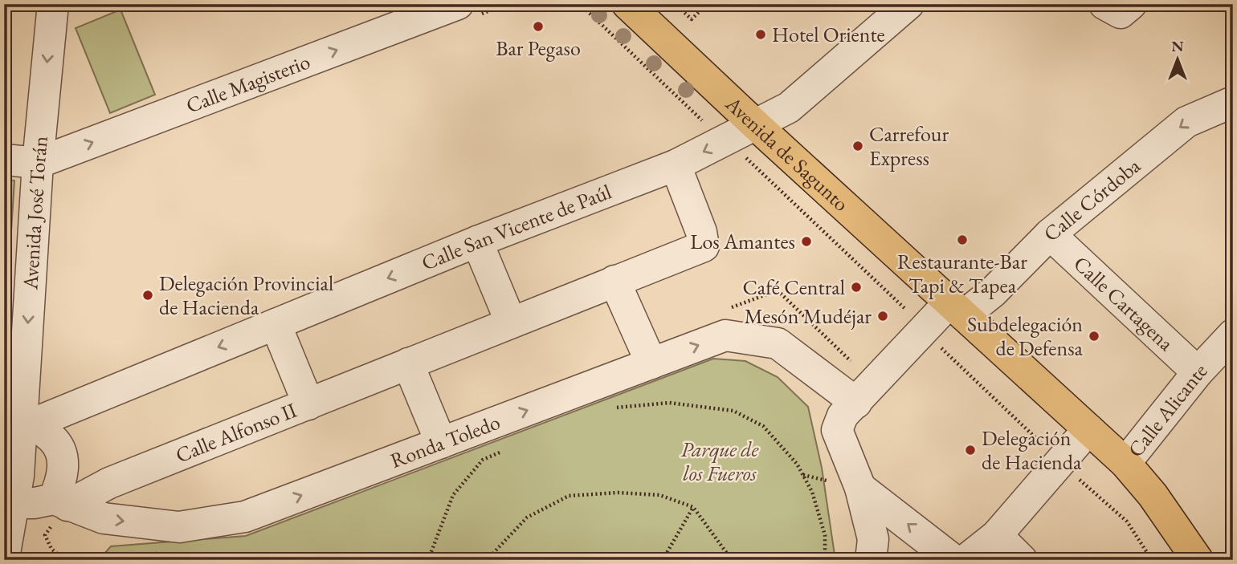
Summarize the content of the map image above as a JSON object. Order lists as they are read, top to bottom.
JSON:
{
  "streets": {
    "main road": ["Avenida de Sagunto"],
    "street": [
      "Calle Magisterio",
      "Calle Córdoba",
      "Avenida José Torán",
      "Calle San Vicente de Paúl",
      "Calle Cartagena",
      "Calle Alicante",
      "Calle Alfonso II",
      "Ronda Toledo"
    ]
  },
  "crossings": [
    ["Calle Magisterio", "Avenida José Torán"],
    ["Avenida de Sagunto", "Calle Córdoba"],
    ["Avenida de Sagunto", "Calle San Vicente de Paúl"],
    ["Avenida de Sagunto", "Calle Alicante"],
    ["Calle Córdoba", "Calle Cartagena"],
    ["Avenida José Torán", "Calle San Vicente de Paúl"],
    ["Avenida José Torán", "Ronda Toledo"],
    ["Calle San Vicente de Paúl", "Calle Alfonso II"],
    ["Calle Cartagena", "Calle Alicante"],
    ["Calle Alfonso II", "Ronda Toledo"]
  ],
  "one_way": [
    "Calle Magisterio",
    "Calle Córdoba",
    "Avenida José Torán",
    "Calle San Vicente de Paúl",
    "Ronda Toledo"
  ],
  "parks": ["Parque de los Fueros"],
  "places": [
    "Bar Pegaso",
    "Hotel Oriente",
    "Carrefour Express",
    "Restaurante-Bar Tapi & Tapea",
    "Los Amantes",
    "Café Central",
    "Delegación Provincial de Hacienda",
    "Mesón Mudéjar",
    "Subdelegación de Defensa",
    "Delegación de Hacienda"
  ],
  "north": "top"
}
